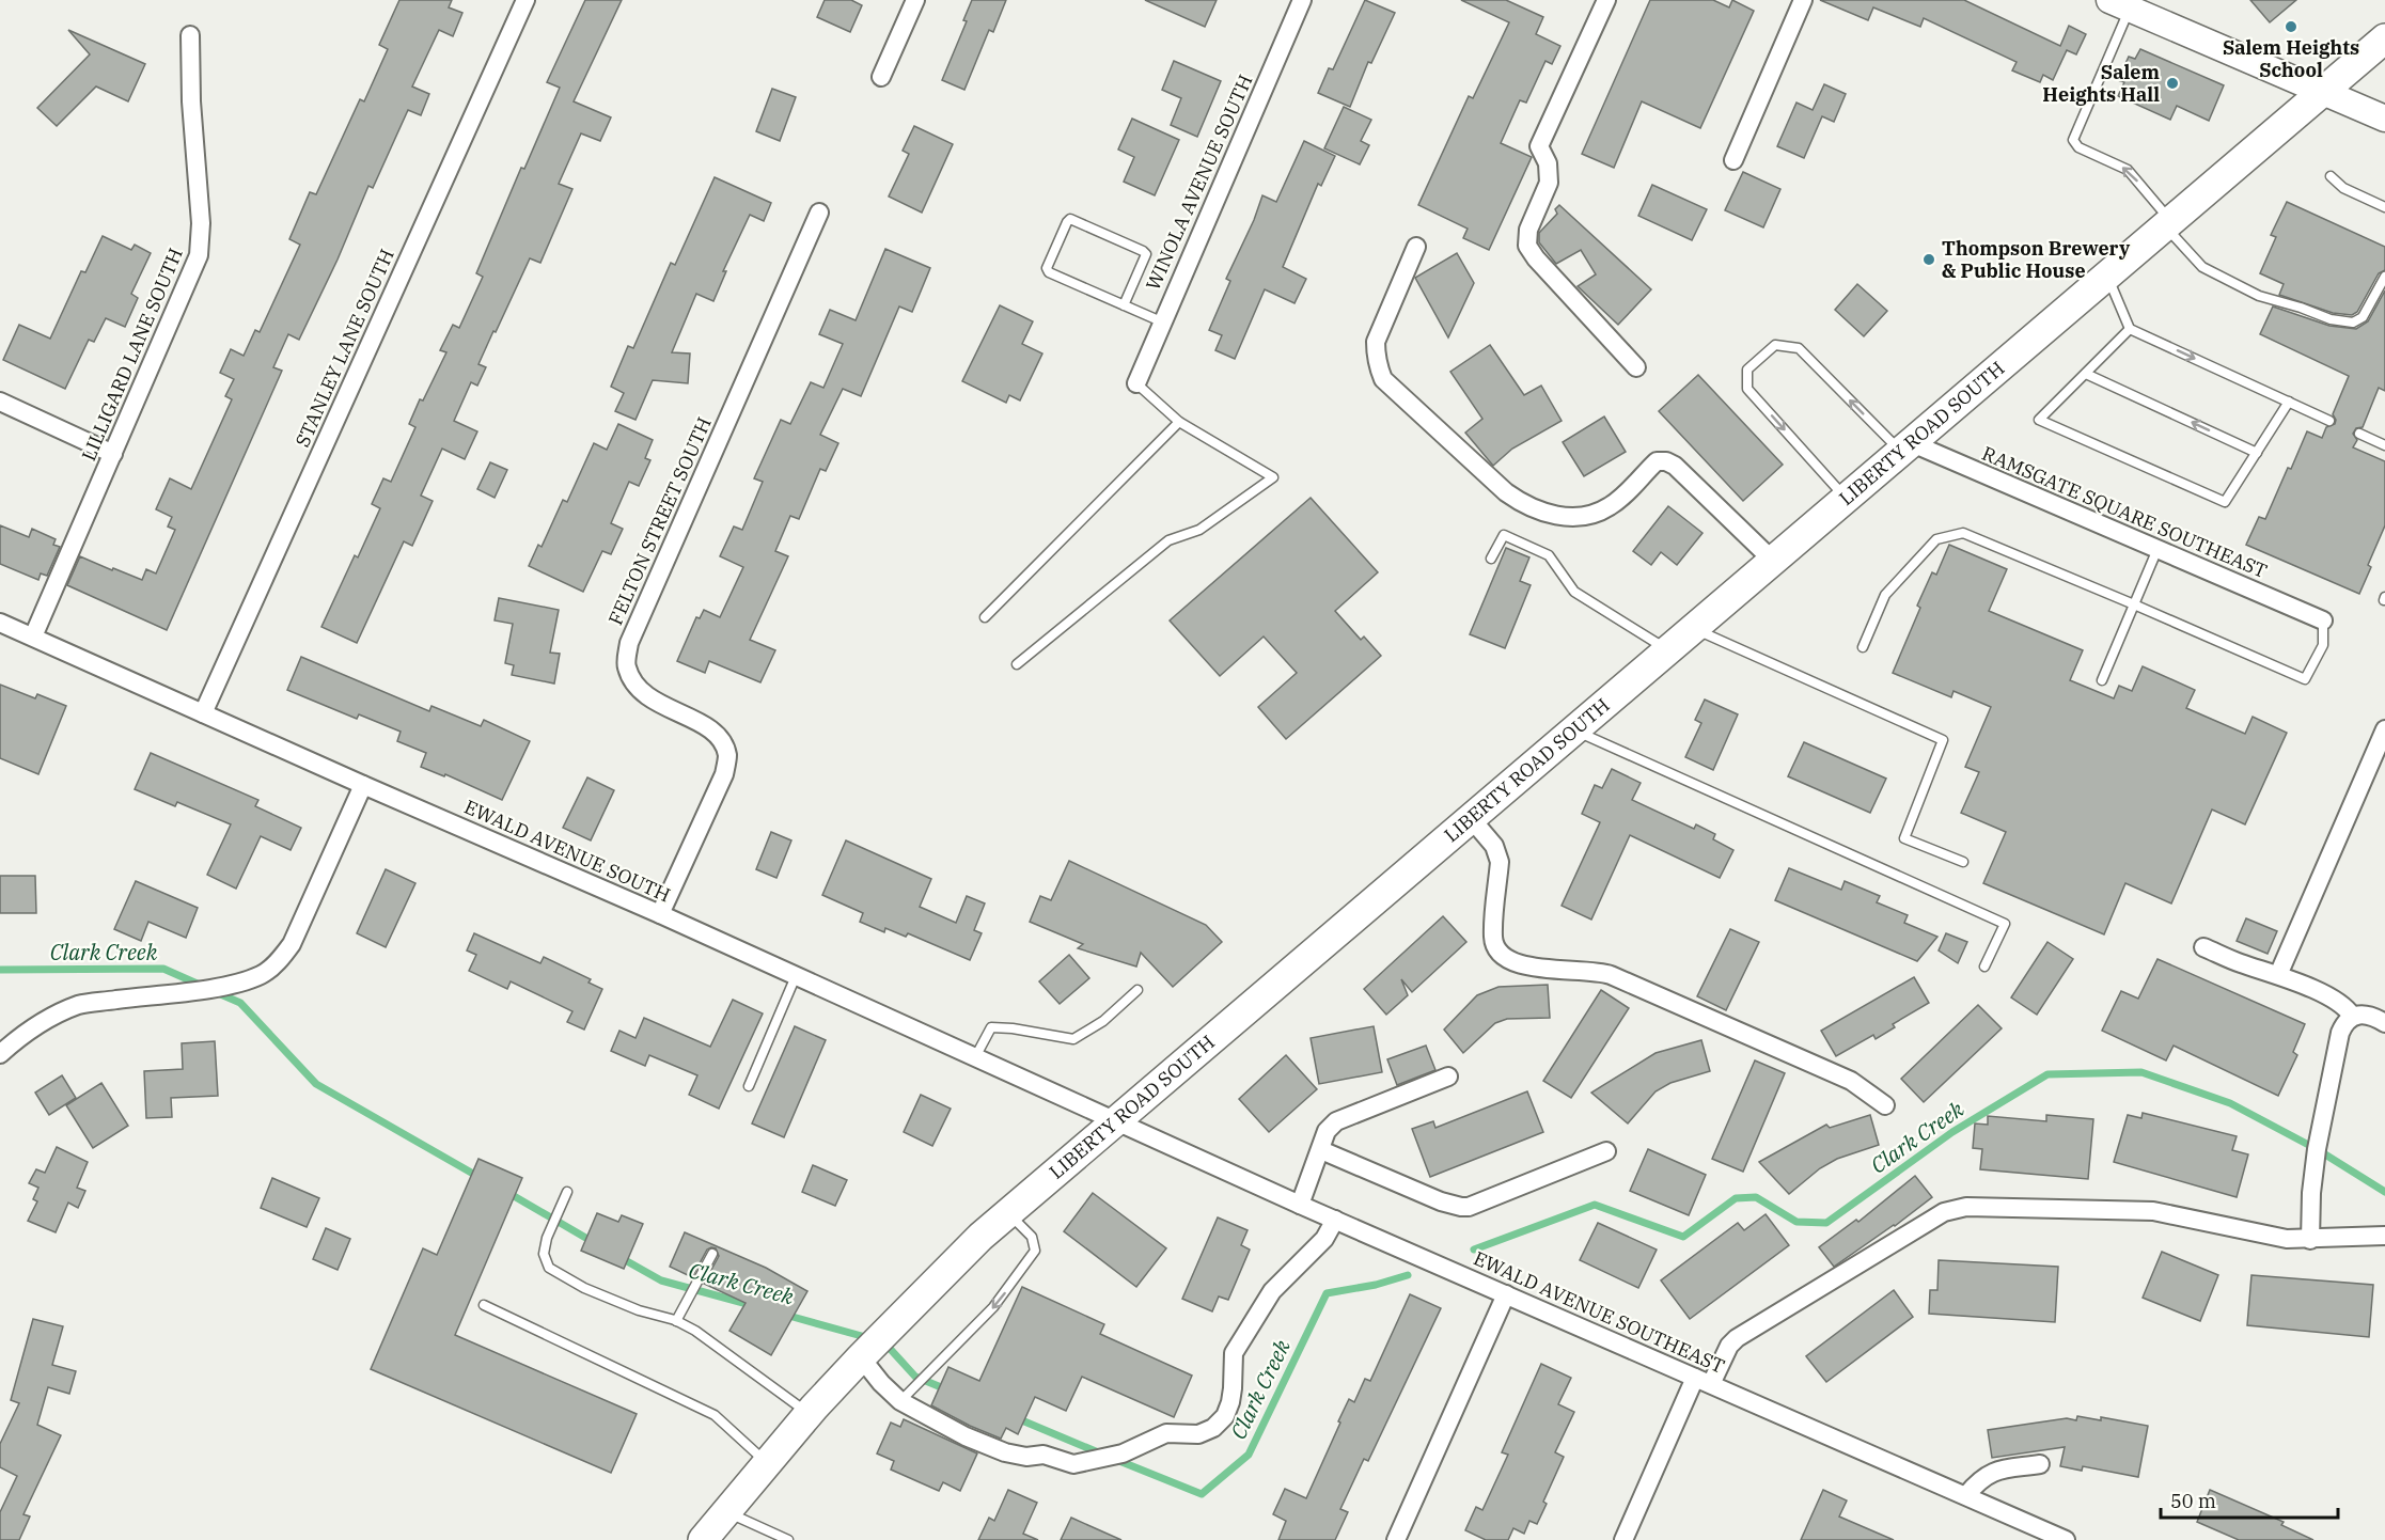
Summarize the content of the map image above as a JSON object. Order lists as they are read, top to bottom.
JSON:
{
  "streets": {
    "main road": ["LIBERTY ROAD SOUTH"],
    "street": [
      "WINOLA AVENUE SOUTH",
      "STANLEY LANE SOUTH",
      "LILLIGARD LANE SOUTH",
      "RAMSGATE SQUARE SOUTHEAST",
      "FELTON STREET SOUTH",
      "EWALD AVENUE SOUTH",
      "EWALD AVENUE SOUTHEAST"
    ]
  },
  "crossings": [
    ["STANLEY LANE SOUTH", "EWALD AVENUE SOUTH"],
    ["LILLIGARD LANE SOUTH", "EWALD AVENUE SOUTH"],
    ["LIBERTY ROAD SOUTH", "RAMSGATE SQUARE SOUTHEAST"],
    ["LIBERTY ROAD SOUTH", "EWALD AVENUE SOUTH"],
    ["LIBERTY ROAD SOUTH", "EWALD AVENUE SOUTHEAST"],
    ["FELTON STREET SOUTH", "EWALD AVENUE SOUTH"],
    ["EWALD AVENUE SOUTH", "EWALD AVENUE SOUTHEAST"]
  ],
  "water": ["Clark Creek"],
  "places": ["Salem Heights School", "Salem Heights Hall", "Thompson Brewery & Public House"],
  "scale_bar": "50 m"
}
